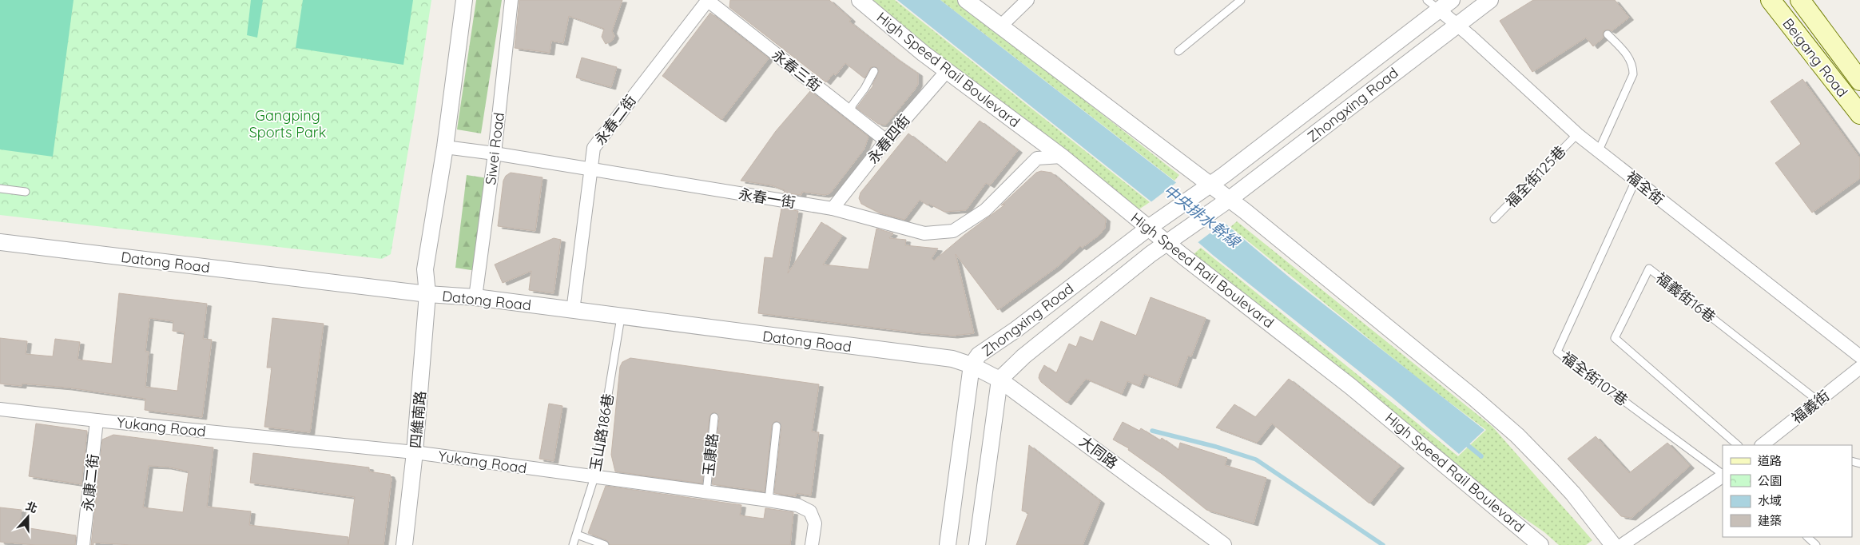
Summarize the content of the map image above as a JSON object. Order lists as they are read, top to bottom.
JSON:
{
  "streets": {
    "main road": ["Beigang Road"],
    "street": [
      "High Speed Rail Boulevard",
      "永春三街",
      "Zhongxing Road",
      "永春二街",
      "永春四街",
      "Siwei Road",
      "福全街",
      "永春一街",
      "Datong Road",
      "福義街",
      "四維南路",
      "Yukang Road",
      "大同路",
      "永康二街"
    ],
    "lane": [
      "福全街125巷",
      "福義街16巷",
      "福全街107巷",
      "玉山路186巷",
      "玉康路"
    ]
  },
  "crossings": [
    ["High Speed Rail Boulevard", "Zhongxing Road"],
    ["High Speed Rail Boulevard", "永春四街"],
    ["High Speed Rail Boulevard", "永春一街"],
    ["永春三街", "永春二街"],
    ["永春三街", "永春四街"],
    ["Zhongxing Road", "福全街"],
    ["Zhongxing Road", "Datong Road"],
    ["Zhongxing Road", "大同路"],
    ["永春二街", "永春一街"],
    ["永春二街", "Datong Road"],
    ["永春四街", "永春一街"],
    ["Siwei Road", "永春一街"],
    ["Siwei Road", "Datong Road"],
    ["福全街125巷", "福全街"],
    ["福全街", "福全街107巷"],
    ["Datong Road", "四維南路"],
    ["Datong Road", "玉山路186巷"],
    ["Datong Road", "大同路"],
    ["福義街16巷", "福義街"],
    ["四維南路", "Yukang Road"],
    ["Yukang Road", "玉山路186巷"],
    ["Yukang Road", "玉康路"],
    ["Yukang Road", "永康二街"]
  ],
  "water": ["中央排水幹線"],
  "parks": ["Gangping Sports Park"],
  "legend": [
    "道路",
    "公園",
    "水域",
    "建築"
  ],
  "north": "top"
}
